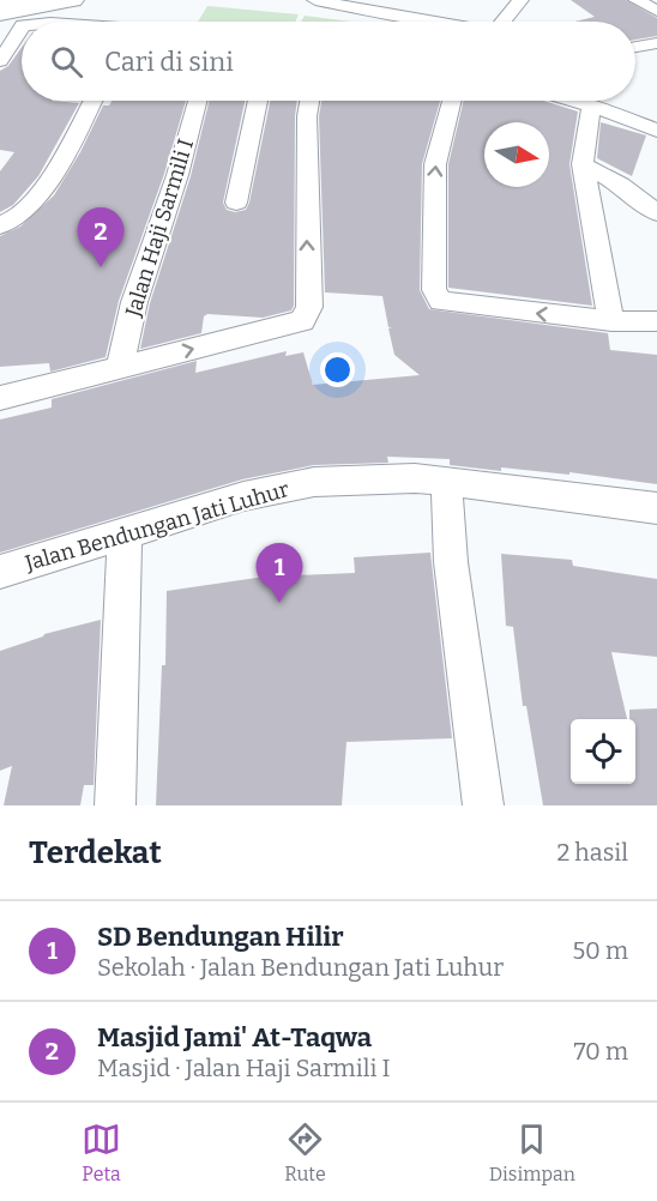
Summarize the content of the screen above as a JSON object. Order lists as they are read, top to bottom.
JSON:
{
  "streets": {
    "street": ["Jalan Haji Sarmili I", "Jalan Bendungan Jati Luhur"]
  },
  "north": "right",
  "page": {
    "search": "Cari di sini",
    "pins": ["2", "1"],
    "heading": ["Terdekat", "2 hasil"],
    "list": [
      {
        "mark": "1",
        "name": "SD Bendungan Hilir",
        "note": "Sekolah · Jalan Bendungan Jati Luhur",
        "value": "50 m"
      },
      {
        "mark": "2",
        "name": "Masjid Jami' At-Taqwa",
        "note": "Masjid · Jalan Haji Sarmili I",
        "value": "70 m"
      }
    ],
    "nav": ["Peta", "Rute", "Disimpan"]
  }
}
